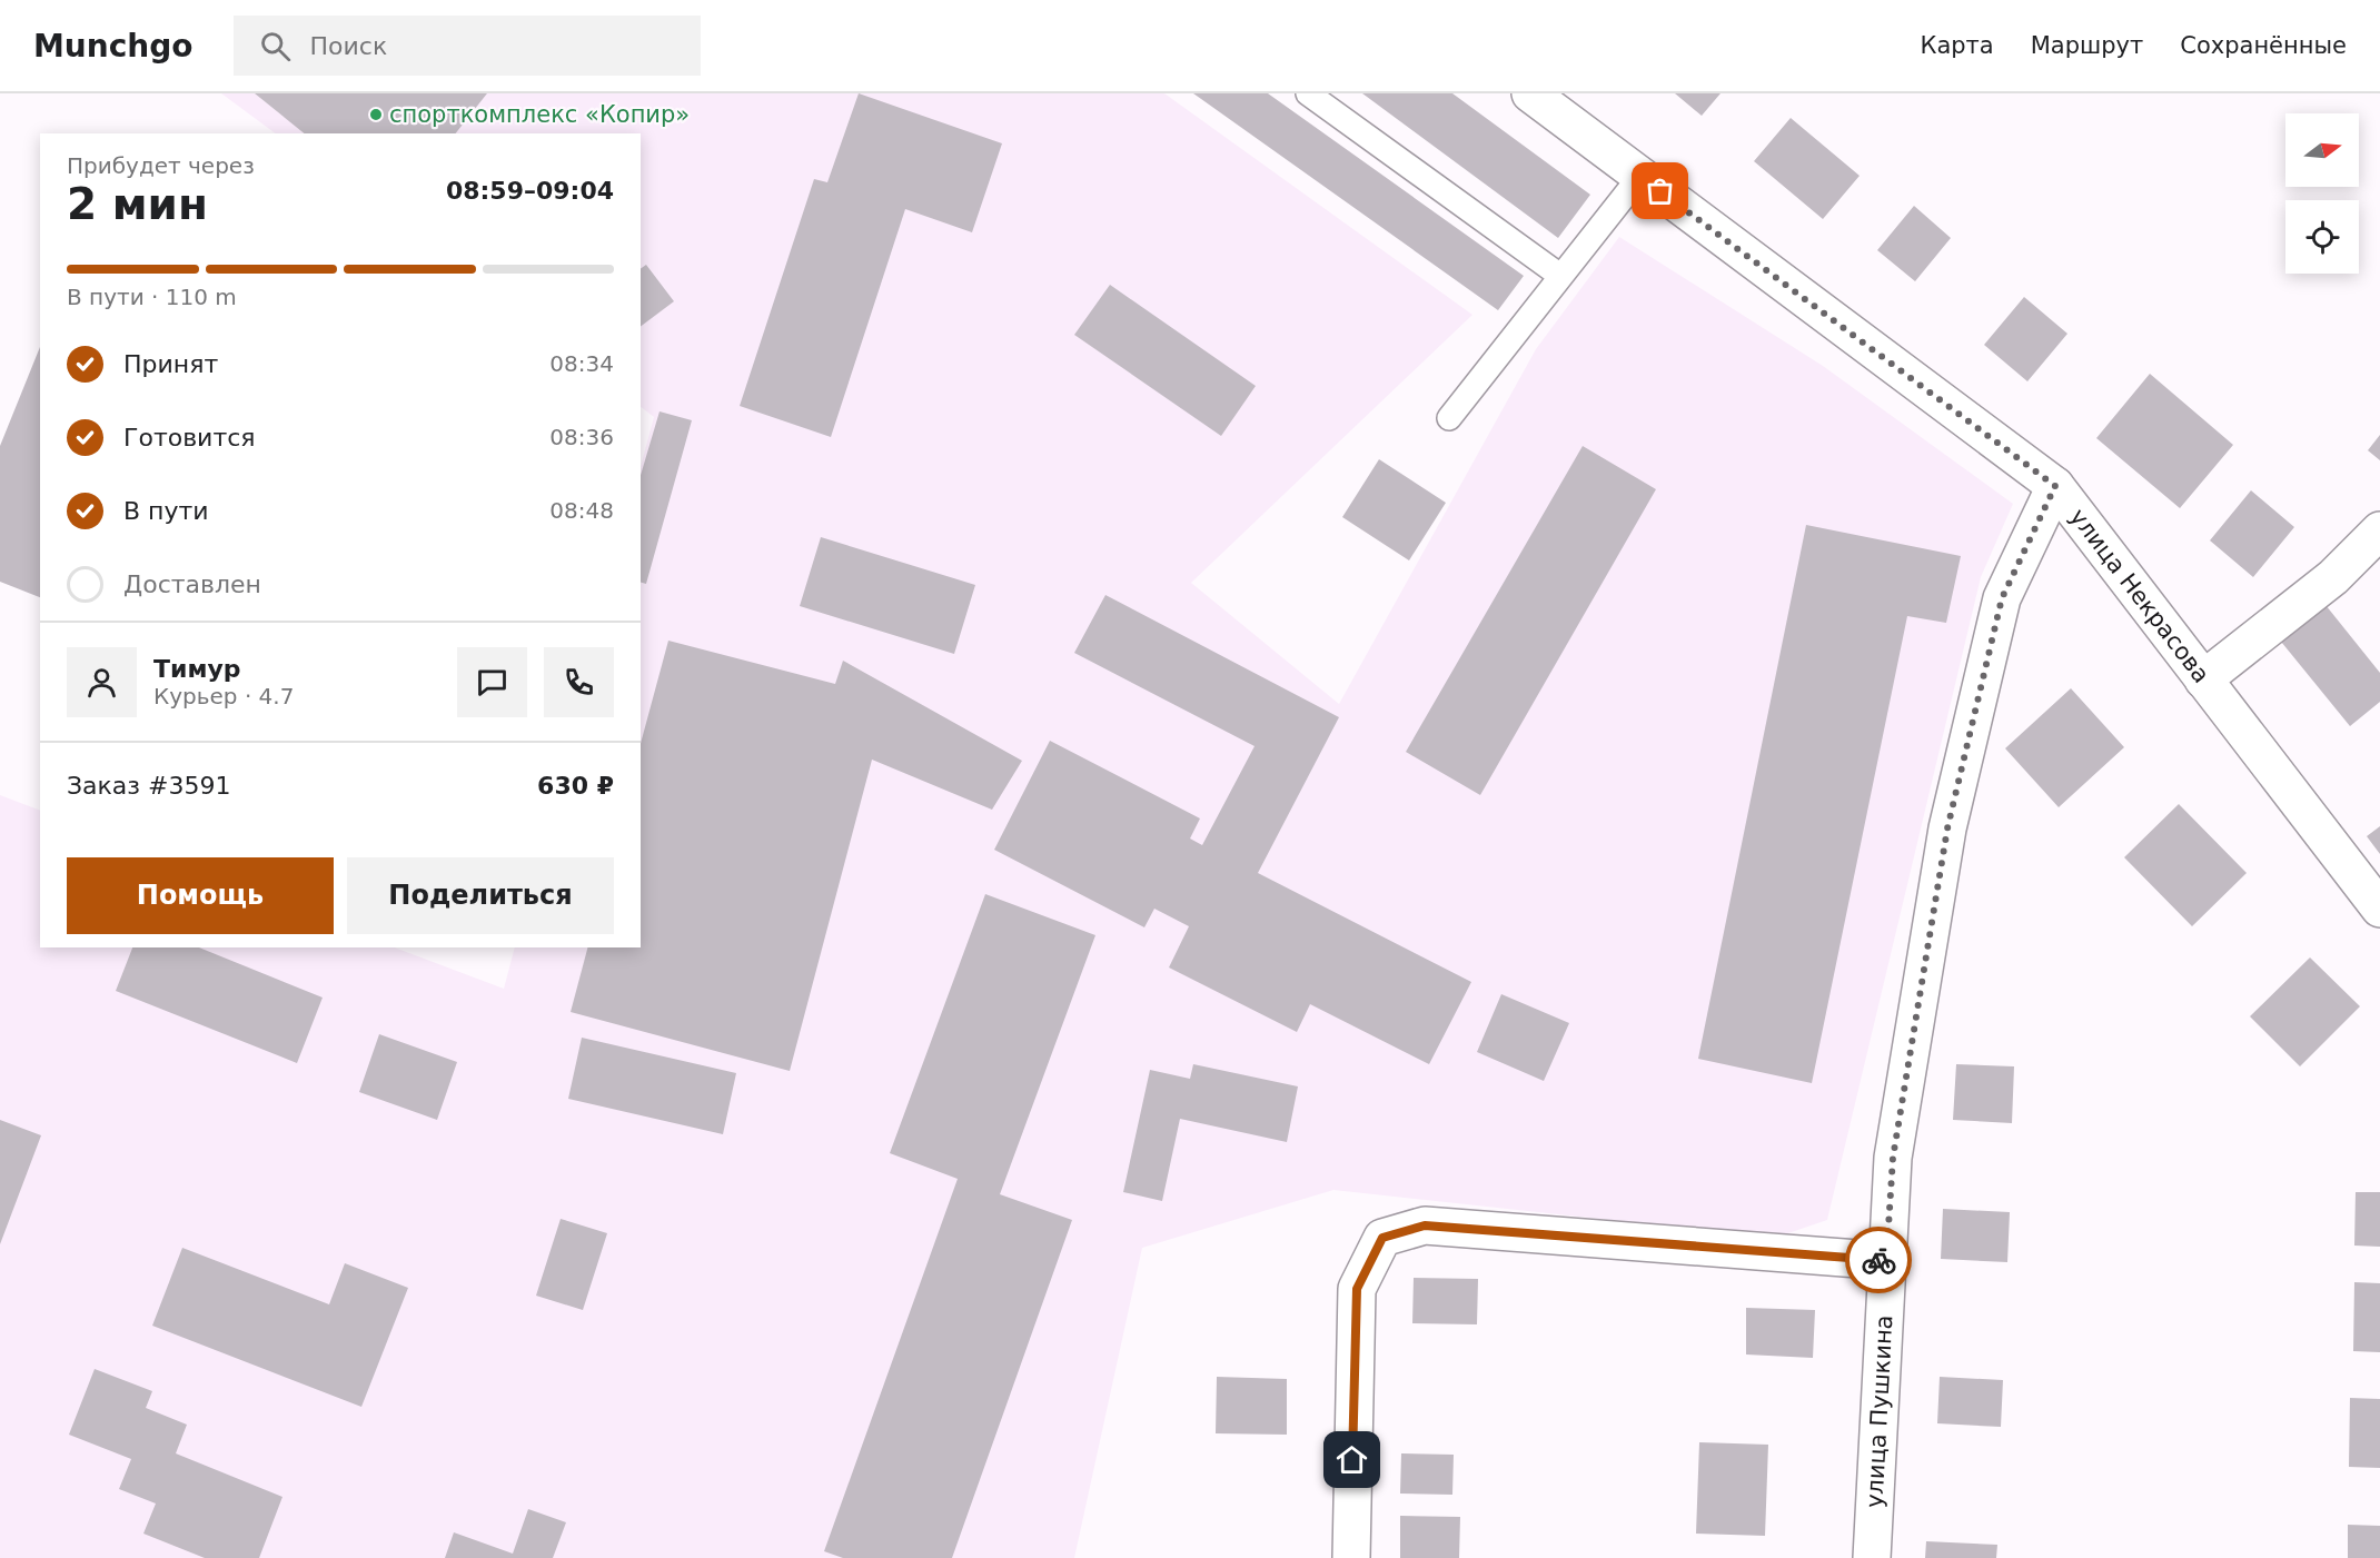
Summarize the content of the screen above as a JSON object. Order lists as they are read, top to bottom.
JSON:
{
  "streets": {
    "street": ["улица Некрасова", "улица Пушкина"]
  },
  "crossings": [
    ["улица Некрасова", "улица Пушкина"]
  ],
  "places": ["спорткомплекс «Копир»"],
  "north": "right",
  "page": {
    "header": "Munchgo",
    "search": "Поиск",
    "nav": ["Карта", "Маршрут", "Сохранённые"],
    "heading": ["2 мин", "Прибудет через", "08:59–09:04"],
    "panel": [
      "Тимур",
      "Курьер · 4.7",
      "Заказ #3591",
      "630 ₽"
    ],
    "bar": "В пути · 110 m",
    "list": [
      ["Принят", "08:34"],
      ["Готовится", "08:36"],
      ["В пути", "08:48"],
      "Доставлен"
    ],
    "buttons": ["Помощь", "Поделиться"]
  }
}
